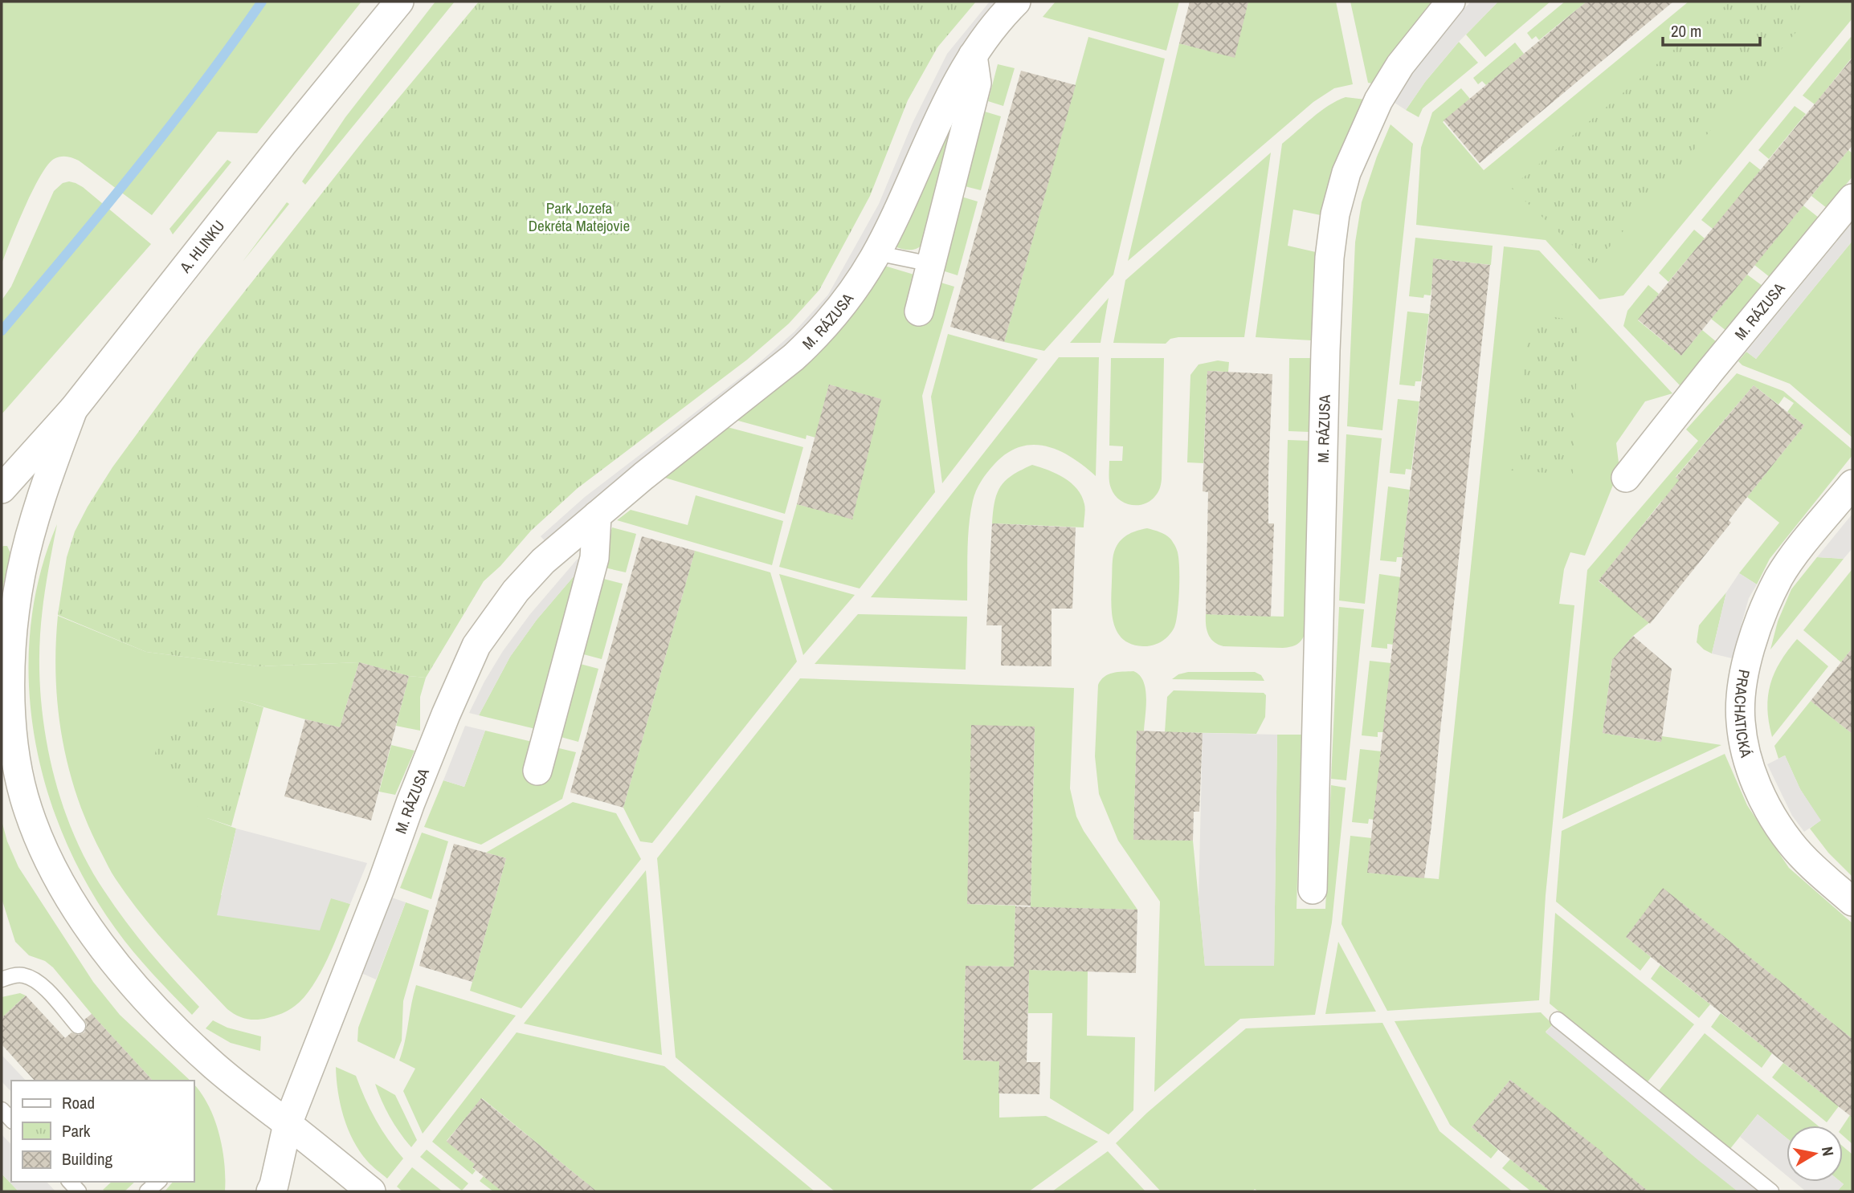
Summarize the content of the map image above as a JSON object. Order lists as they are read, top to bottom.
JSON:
{
  "streets": {
    "street": ["A. HLINKU", "M. RÁZUSA", "PRACHATICKÁ"]
  },
  "parks": ["Park Jozefa Dekréta Matejovie"],
  "legend": ["Road", "Park", "Building"],
  "scale_bar": "20 m",
  "north": "right"
}
